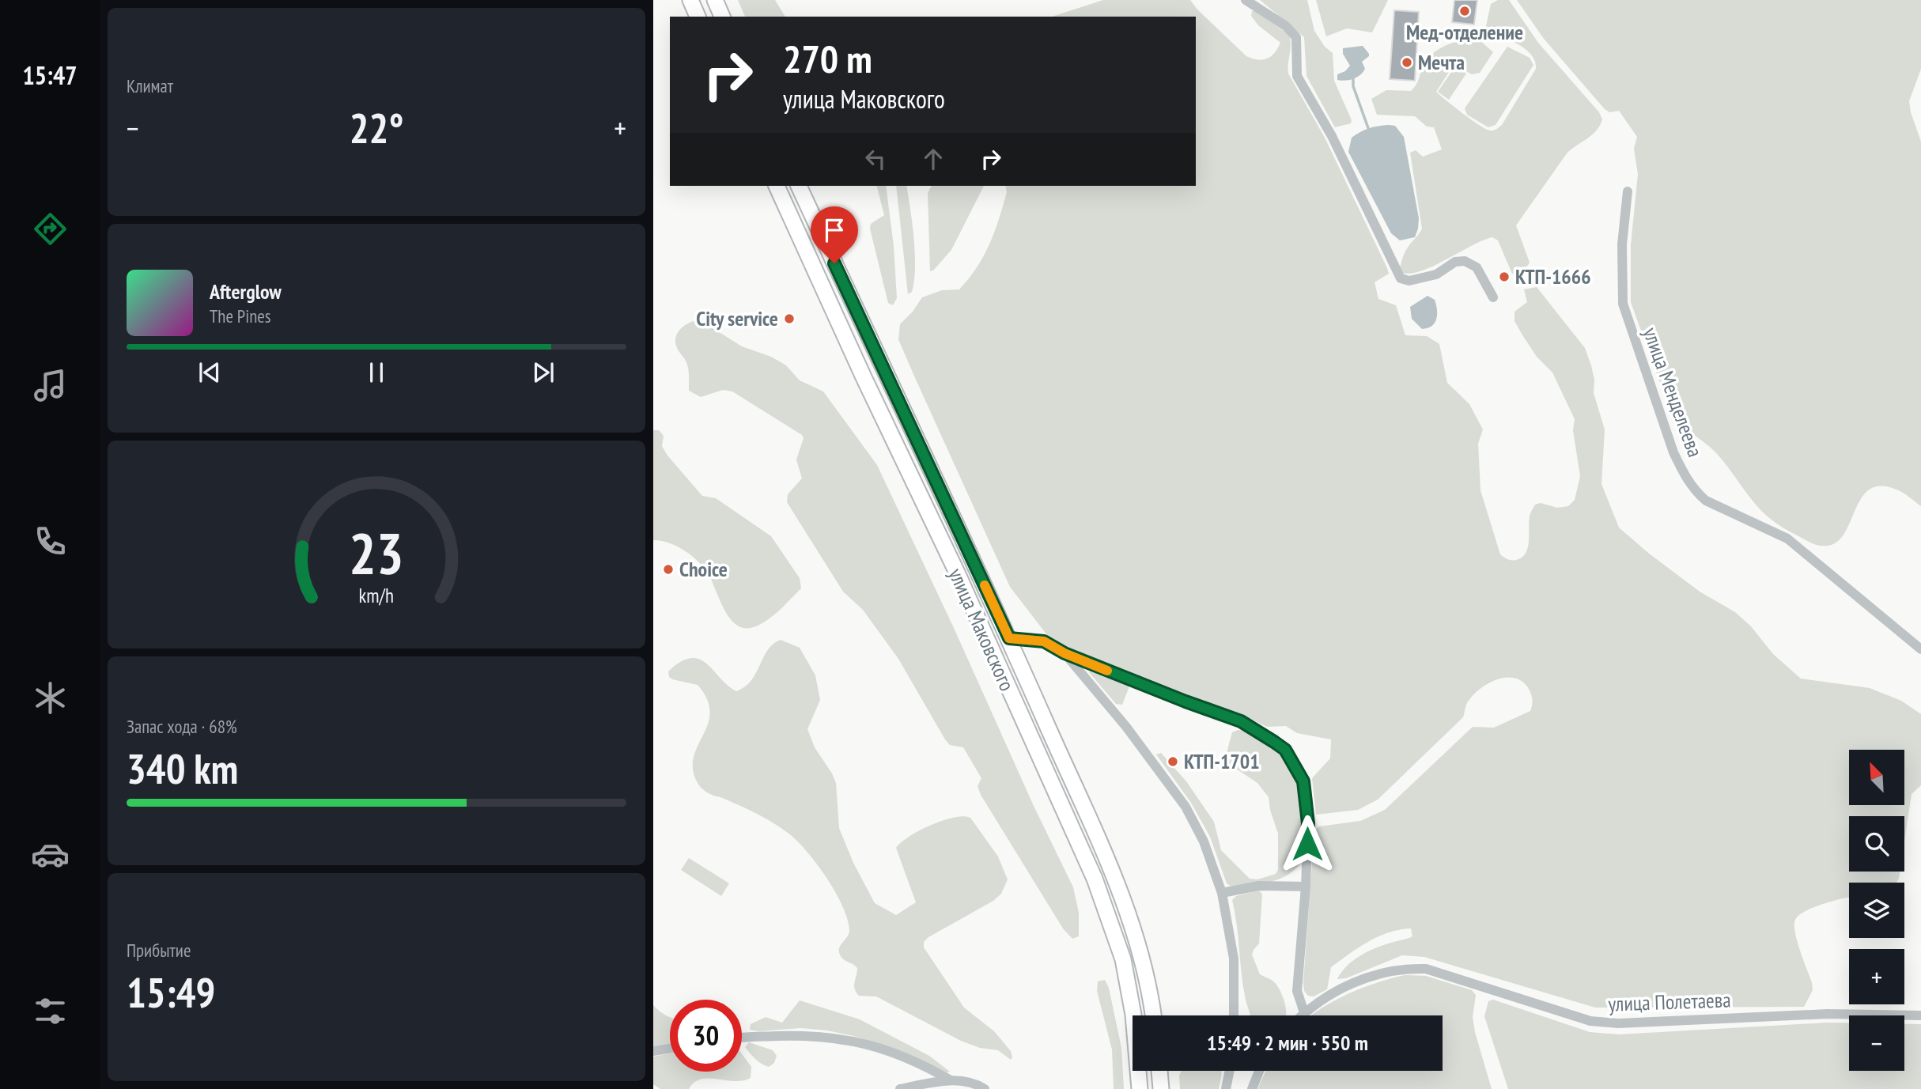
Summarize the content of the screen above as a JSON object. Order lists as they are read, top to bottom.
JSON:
{
  "streets": {
    "highway": ["улица Маковского"],
    "street": ["улица Менделеева", "улица Полетаева"]
  },
  "places": [
    "Мед-отделение",
    "Мечта",
    "КТП-1666",
    "City service",
    "Choice",
    "КТП-1701"
  ],
  "north": "top left",
  "page": {
    "tabs": "15:47",
    "tile": [
      "Климат",
      ["Запас хода · 68%", "340 km"],
      ["Прибытие", "15:49"]
    ],
    "turn": ["270 m", "улица Маковского"],
    "heat": ["−", "22°", "+"],
    "song": ["Afterglow", "The Pines"],
    "map_buttons": ["+", "−"],
    "limit": "30",
    "trip": "15:49 · 2 мин · 550 m",
    "gauge": ["23", "km/h"]
  }
}
